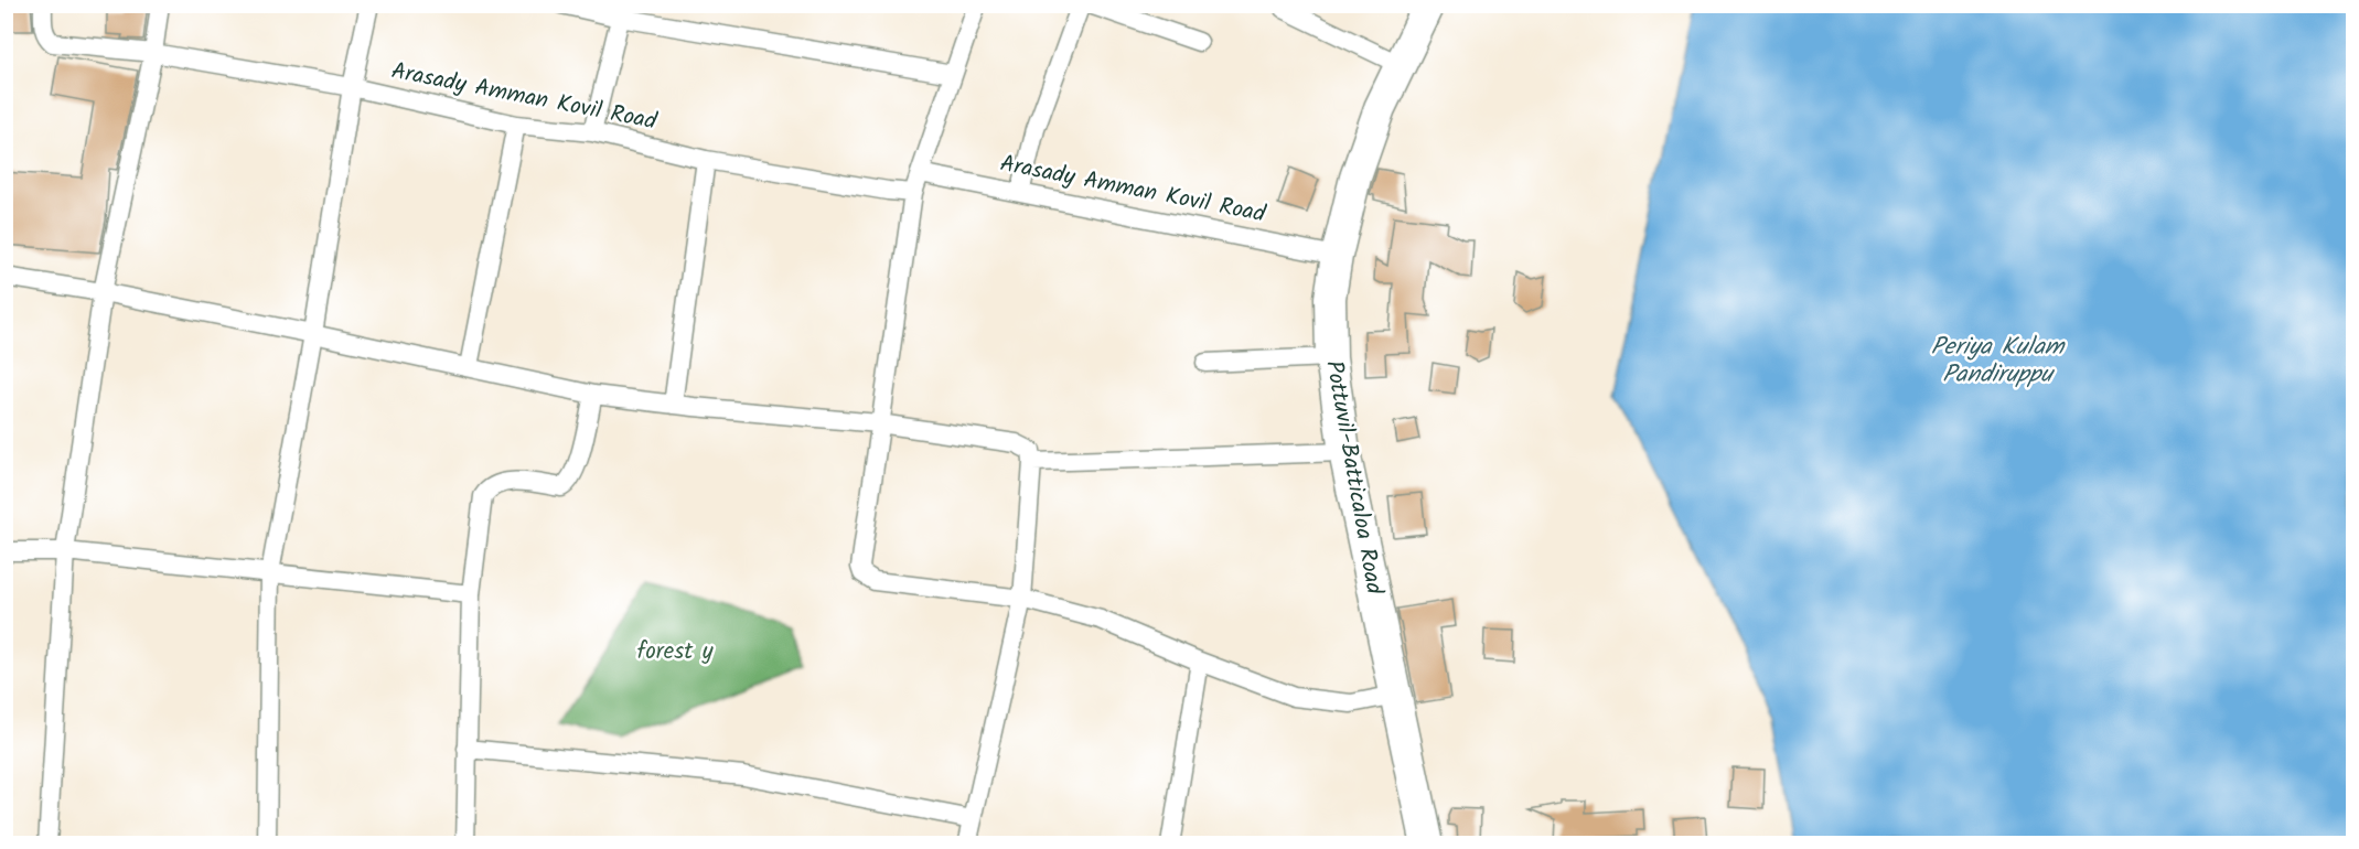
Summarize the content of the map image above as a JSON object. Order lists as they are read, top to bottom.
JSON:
{
  "streets": {
    "highway": ["Pottuvil-Batticaloa Road"],
    "street": ["Arasady Amman Kovil Road"]
  },
  "crossings": [
    ["Arasady Amman Kovil Road", "Pottuvil-Batticaloa Road"]
  ],
  "water": ["Periya Kulam Pandiruppu"],
  "parks": ["forest y"]
}
